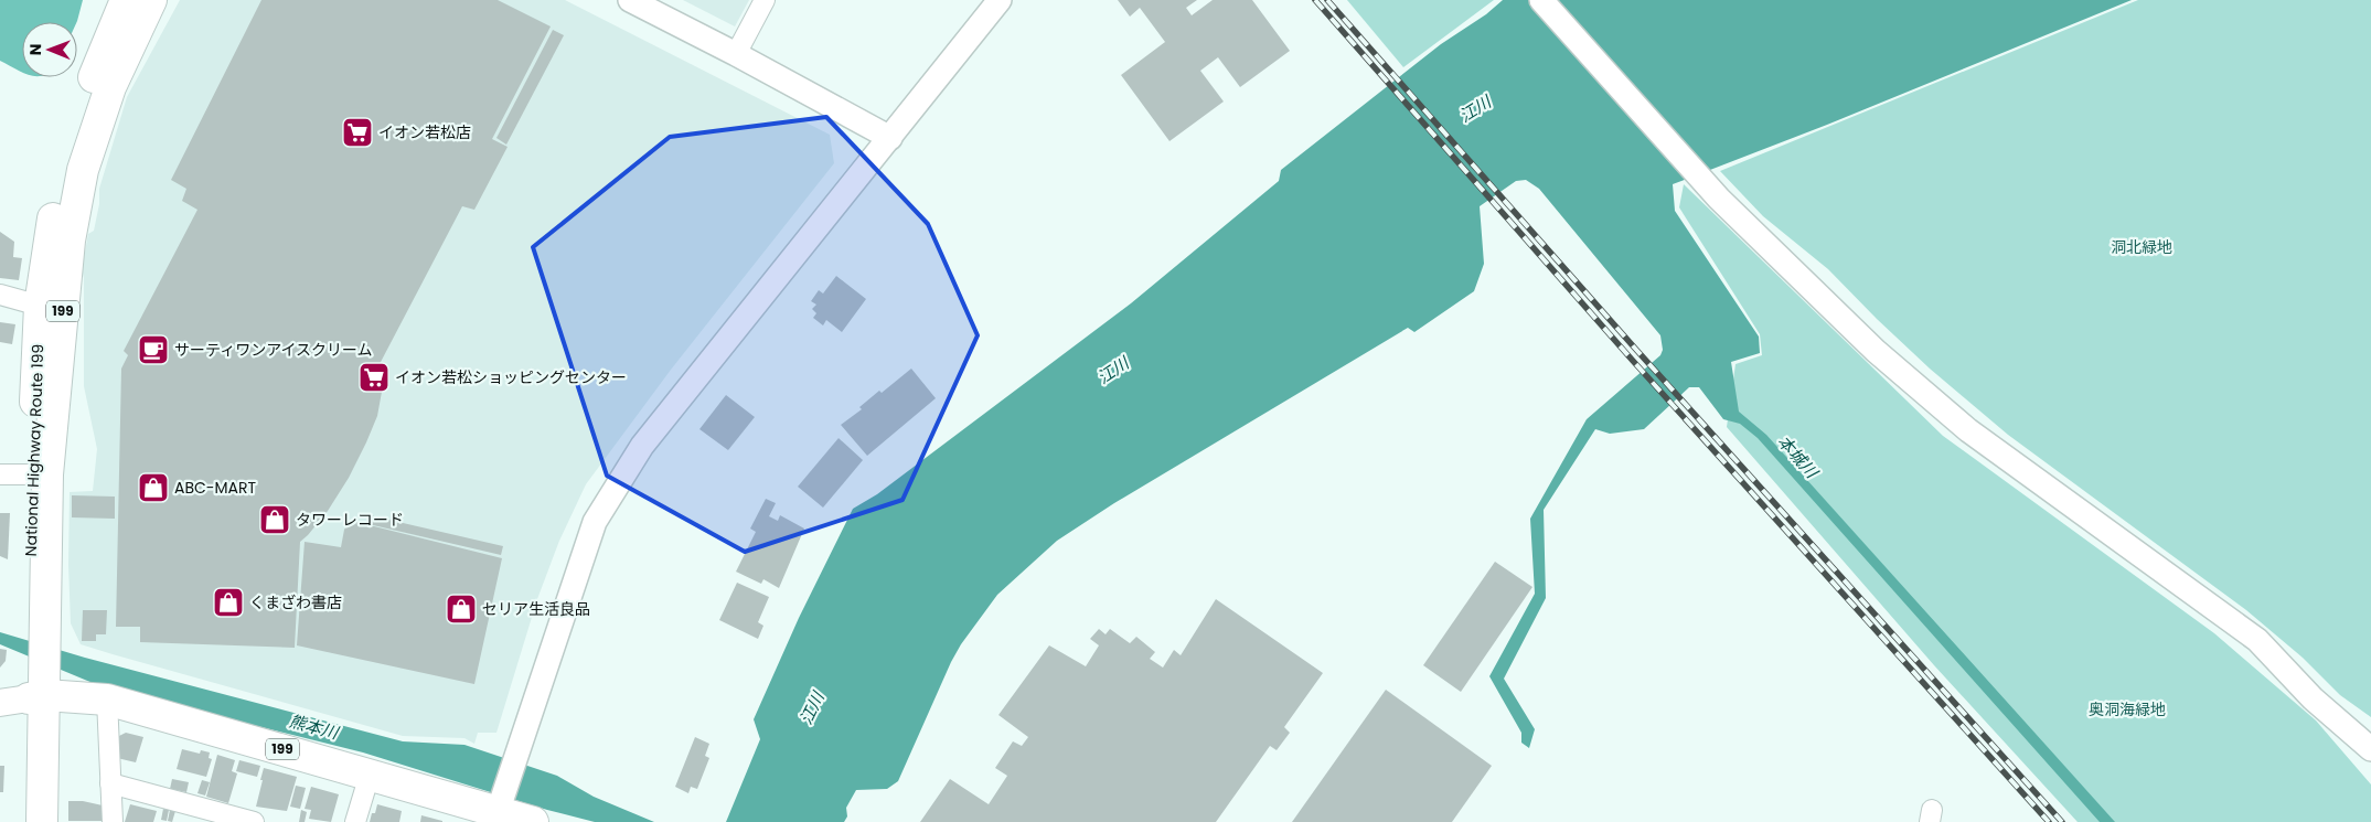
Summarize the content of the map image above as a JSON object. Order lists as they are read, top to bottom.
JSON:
{
  "streets": {
    "highway": ["199", "National Highway Route 199"]
  },
  "crossings": [
    ["199", "National Highway Route 199"]
  ],
  "water": ["江川", "本城川", "熊本川"],
  "parks": ["洞北緑地", "奥洞海緑地"],
  "places": {
    "supermarket": ["イオン若松店", "イオン若松ショッピングセンター"],
    "cafe": ["サーティワンアイスクリーム"],
    "shop": [
      "ABC-MART",
      "タワーレコード",
      "くまざわ書店",
      "セリア生活良品"
    ]
  },
  "north": "left"
}
